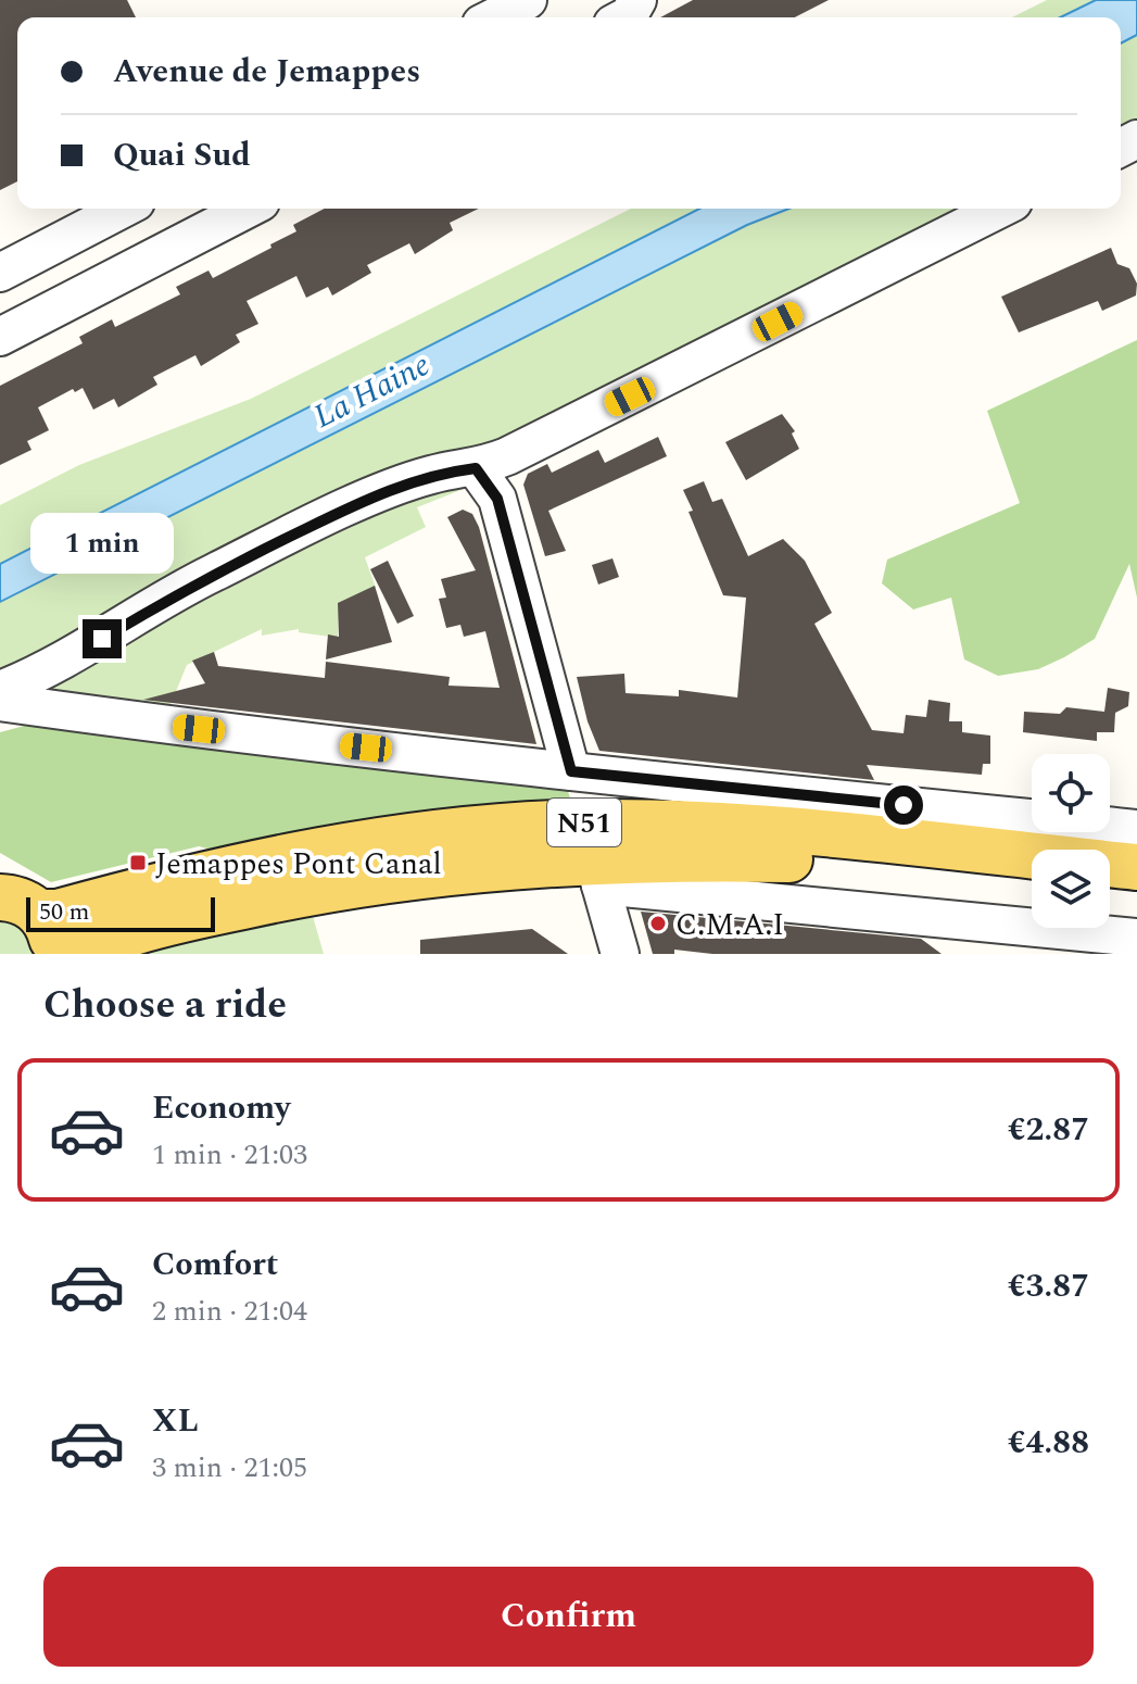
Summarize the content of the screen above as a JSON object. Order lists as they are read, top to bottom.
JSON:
{
  "streets": {
    "main road": ["N51"]
  },
  "water": ["La Haine"],
  "places": {
    "transit": ["Jemappes Pont Canal"],
    "other": ["C.M.A.I"]
  },
  "scale_bar": "50 m",
  "page": {
    "banner": ["Avenue de Jemappes", "Quai Sud"],
    "bubble": "1 min",
    "scale": "50 m",
    "heading": "Choose a ride",
    "list": [
      {
        "name": "Economy",
        "note": "1 min · 21:03",
        "value": "€2.87"
      },
      {
        "name": "Comfort",
        "note": "2 min · 21:04",
        "value": "€3.87"
      },
      {
        "name": "XL",
        "note": "3 min · 21:05",
        "value": "€4.88"
      }
    ],
    "buttons": "Confirm"
  }
}
